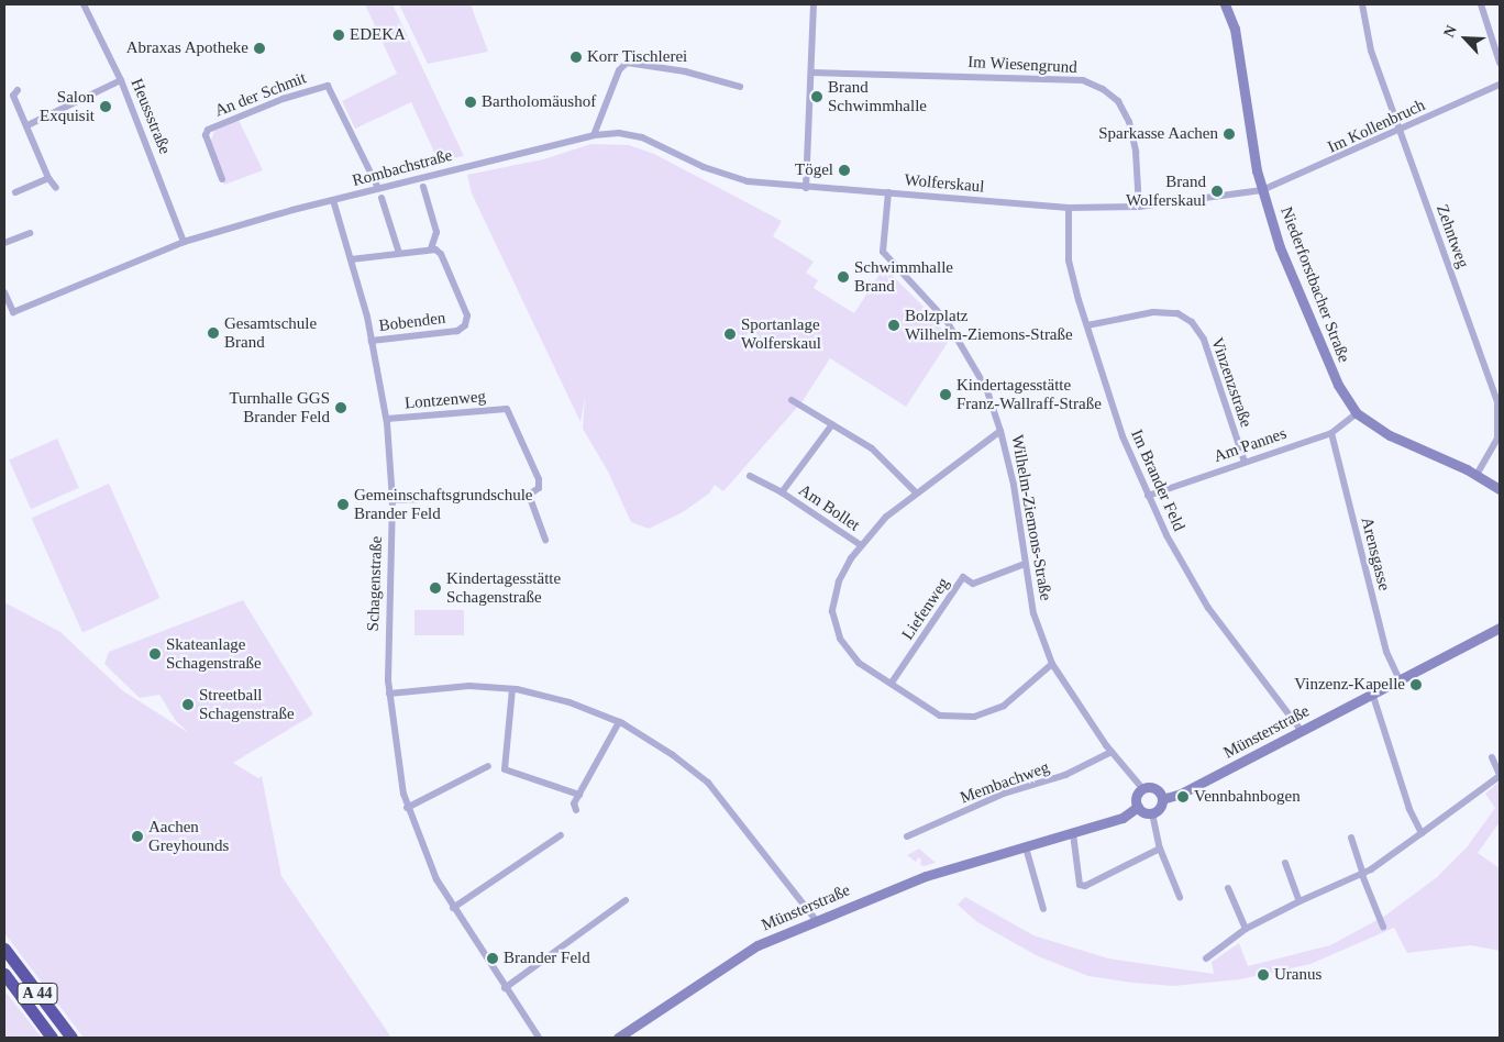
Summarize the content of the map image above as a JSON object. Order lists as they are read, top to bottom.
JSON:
{
  "streets": {
    "highway": ["A 44"],
    "street": [
      "Im Wiesengrund",
      "An der Schmit",
      "Heussstraße",
      "Im Kollenbruch",
      "Rombachstraße",
      "Wolferskaul",
      "Zehntweg",
      "Niederforstbacher Straße",
      "Bobenden",
      "Vinzenzstraße",
      "Lontzenweg",
      "Am Pannes",
      "Im Brander Feld",
      "Am Bollet",
      "Wilhelm-Ziemons-Straße",
      "Arensgasse",
      "Schagenstraße",
      "Liefenweg",
      "Münsterstraße",
      "Membachweg"
    ]
  },
  "crossings": [
    ["Im Wiesengrund", "Wolferskaul"],
    ["An der Schmit", "Rombachstraße"],
    ["Heussstraße", "Rombachstraße"],
    ["Im Kollenbruch", "Wolferskaul"],
    ["Im Kollenbruch", "Zehntweg"],
    ["Im Kollenbruch", "Niederforstbacher Straße"],
    ["Rombachstraße", "Wolferskaul"],
    ["Rombachstraße", "Schagenstraße"],
    ["Wolferskaul", "Niederforstbacher Straße"],
    ["Wolferskaul", "Im Brander Feld"],
    ["Wolferskaul", "Wilhelm-Ziemons-Straße"],
    ["Zehntweg", "Niederforstbacher Straße"],
    ["Niederforstbacher Straße", "Am Pannes"],
    ["Bobenden", "Schagenstraße"],
    ["Vinzenzstraße", "Am Pannes"],
    ["Vinzenzstraße", "Im Brander Feld"],
    ["Lontzenweg", "Schagenstraße"],
    ["Am Pannes", "Im Brander Feld"],
    ["Am Pannes", "Arensgasse"],
    ["Im Brander Feld", "Münsterstraße"],
    ["Wilhelm-Ziemons-Straße", "Liefenweg"],
    ["Wilhelm-Ziemons-Straße", "Münsterstraße"],
    ["Wilhelm-Ziemons-Straße", "Membachweg"],
    ["Arensgasse", "Münsterstraße"]
  ],
  "places": [
    "EDEKA",
    "Abraxas Apotheke",
    "Korr Tischlerei",
    "Brand Schwimmhalle",
    "Bartholomäushof",
    "Salon Exquisit",
    "Sparkasse Aachen",
    "Tögel",
    "Brand Wolferskaul",
    "Schwimmhalle Brand",
    "Bolzplatz Wilhelm-Ziemons-Straße",
    "Gesamtschule Brand",
    "Sportanlage Wolferskaul",
    "Kindertagesstätte Franz-Wallraff-Straße",
    "Turnhalle GGS Brander Feld",
    "Gemeinschaftsgrundschule Brander Feld",
    "Kindertagesstätte Schagenstraße",
    "Skateanlage Schagenstraße",
    "Vinzenz-Kapelle",
    "Streetball Schagenstraße",
    "Vennbahnbogen",
    "Aachen Greyhounds",
    "Brander Feld",
    "Uranus"
  ],
  "north": "top left"
}
